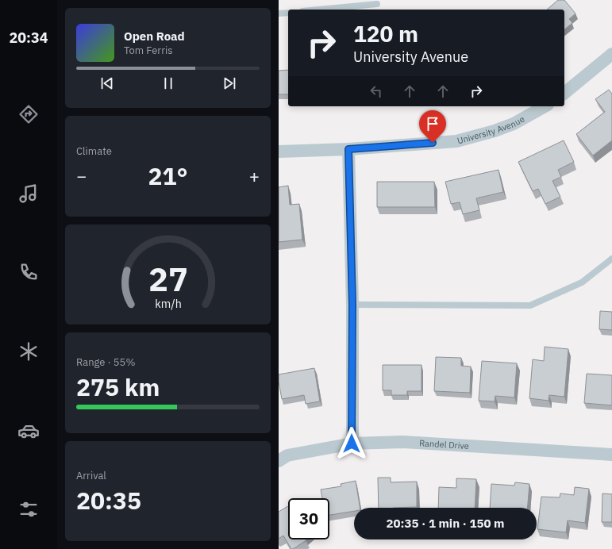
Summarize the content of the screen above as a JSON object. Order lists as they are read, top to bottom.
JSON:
{
  "streets": {
    "street": ["University Avenue", "Randel Drive"]
  },
  "page": {
    "tabs": "20:34",
    "turn": ["120 m", "University Avenue"],
    "song": ["Open Road", "Tom Ferris"],
    "tile": [
      "Climate",
      ["Range · 55%", "275 km"],
      ["Arrival", "20:35"]
    ],
    "heat": ["−", "21°", "+"],
    "limit": "30",
    "trip": "20:35 · 1 min · 150 m",
    "gauge": ["27", "km/h"]
  }
}
